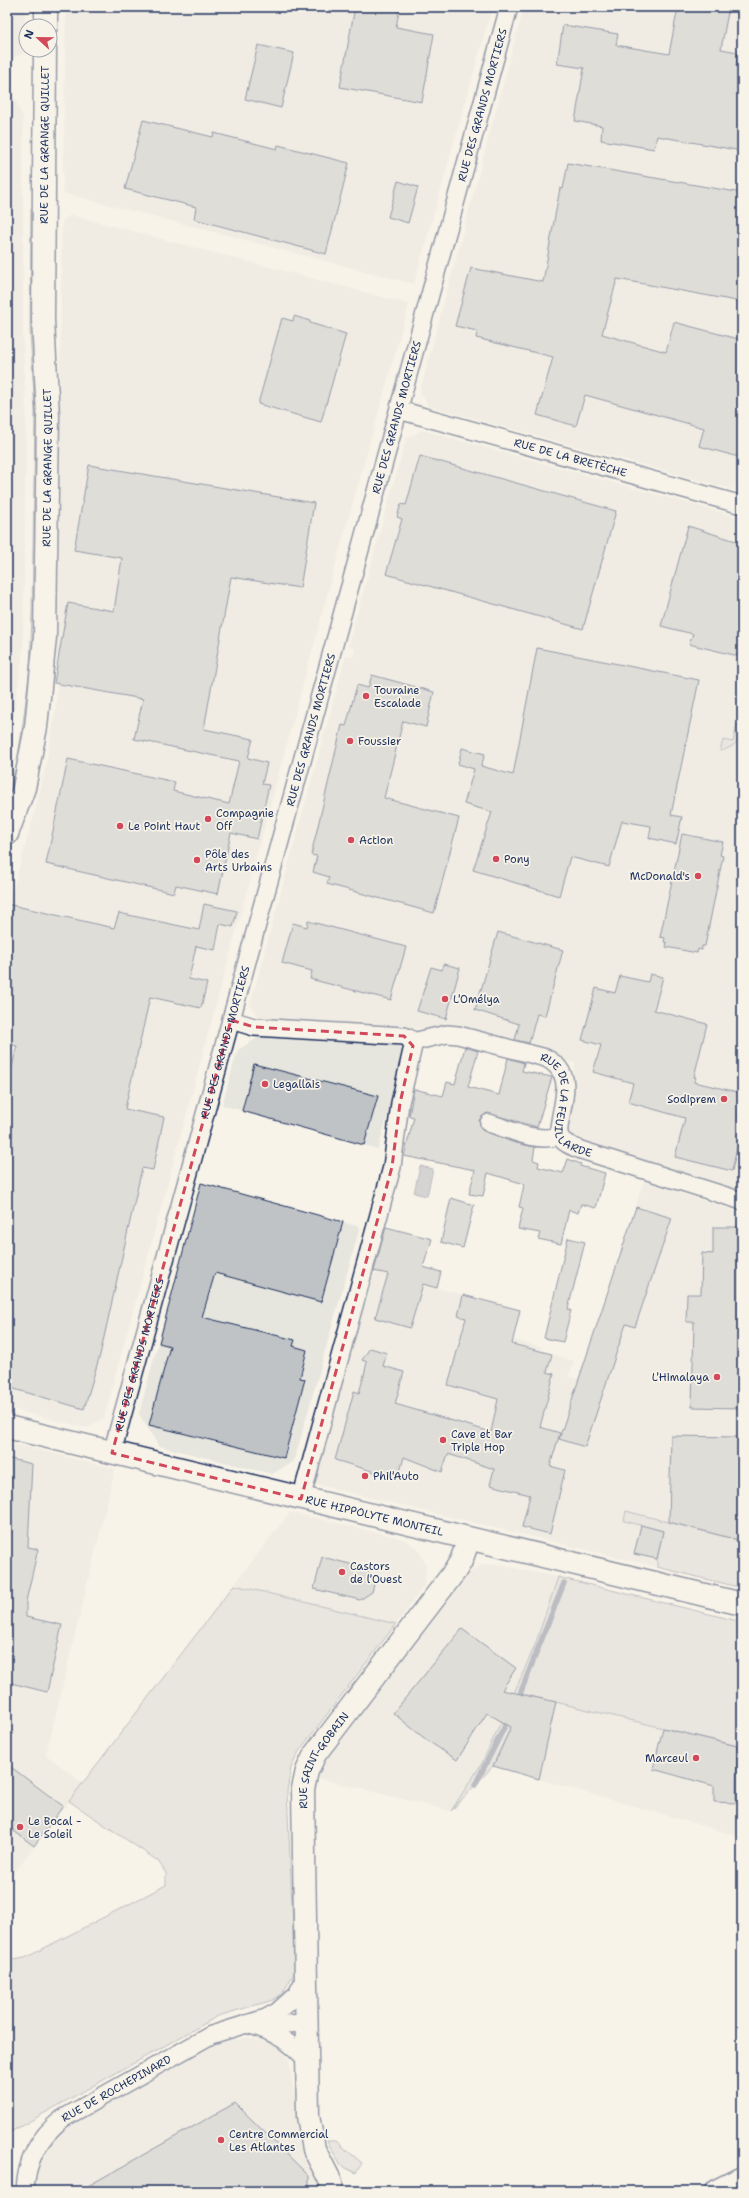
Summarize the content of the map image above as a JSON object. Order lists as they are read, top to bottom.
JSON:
{
  "streets": {
    "street": [
      "RUE DES GRANDS MORTIERS",
      "RUE DE LA GRANGE QUILLET",
      "RUE DE LA BRETÈCHE",
      "RUE DE LA FEUILLARDE",
      "RUE HIPPOLYTE MONTEIL",
      "RUE SAINT-GOBAIN",
      "RUE DE ROCHEPINARD"
    ]
  },
  "crossings": [
    ["RUE DES GRANDS MORTIERS", "RUE DE LA BRETÈCHE"],
    ["RUE DES GRANDS MORTIERS", "RUE HIPPOLYTE MONTEIL"],
    ["RUE HIPPOLYTE MONTEIL", "RUE SAINT-GOBAIN"],
    ["RUE SAINT-GOBAIN", "RUE DE ROCHEPINARD"]
  ],
  "places": [
    "Touraine Escalade",
    "Foussier",
    "Compagnie Off",
    "Le Point Haut",
    "Action",
    "Pony",
    "Pôle des Arts Urbains",
    "McDonald's",
    "L'Omélya",
    "Legallais",
    "Sodiprem",
    "L'Himalaya",
    "Cave et Bar Triple Hop",
    "Phil'Auto",
    "Castors de l'Ouest",
    "Marceul",
    "Le Bocal - Le Soleil",
    "Centre Commercial Les Atlantes"
  ],
  "north": "left"
}
